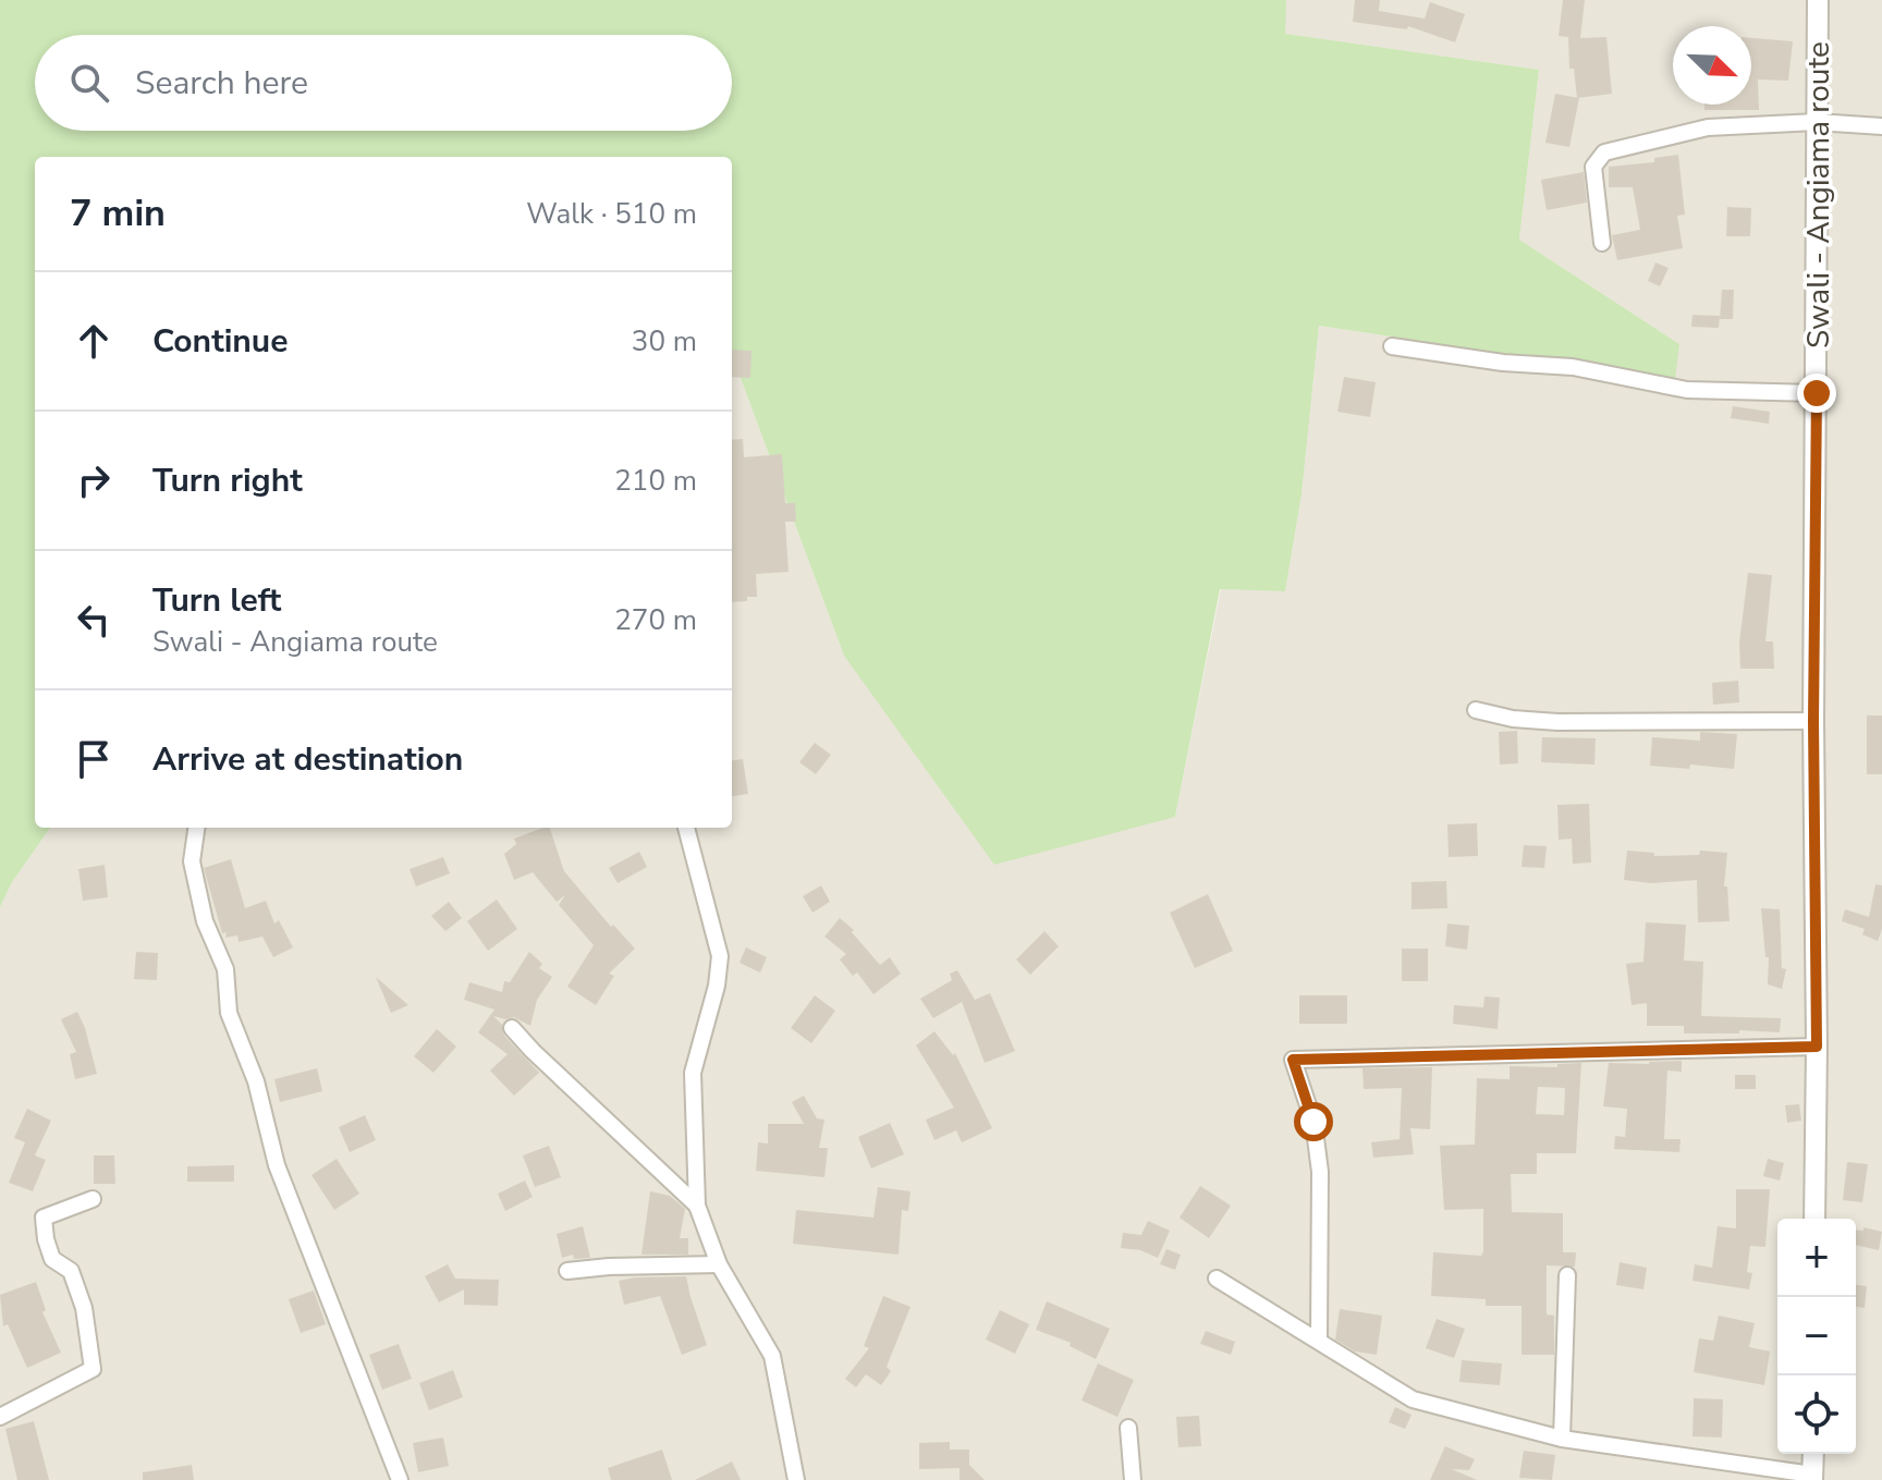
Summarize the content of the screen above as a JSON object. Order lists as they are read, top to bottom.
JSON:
{
  "streets": {
    "street": ["Swali - Angiama route"]
  },
  "north": "bottom right",
  "page": {
    "search": "Search here",
    "heading": ["7 min", "Walk · 510 m"],
    "list": [
      ["Continue", "30 m"],
      ["Turn right", "210 m"],
      ["Turn left", "Swali - Angiama route", "270 m"],
      "Arrive at destination"
    ],
    "map_buttons": ["+", "−"]
  }
}
